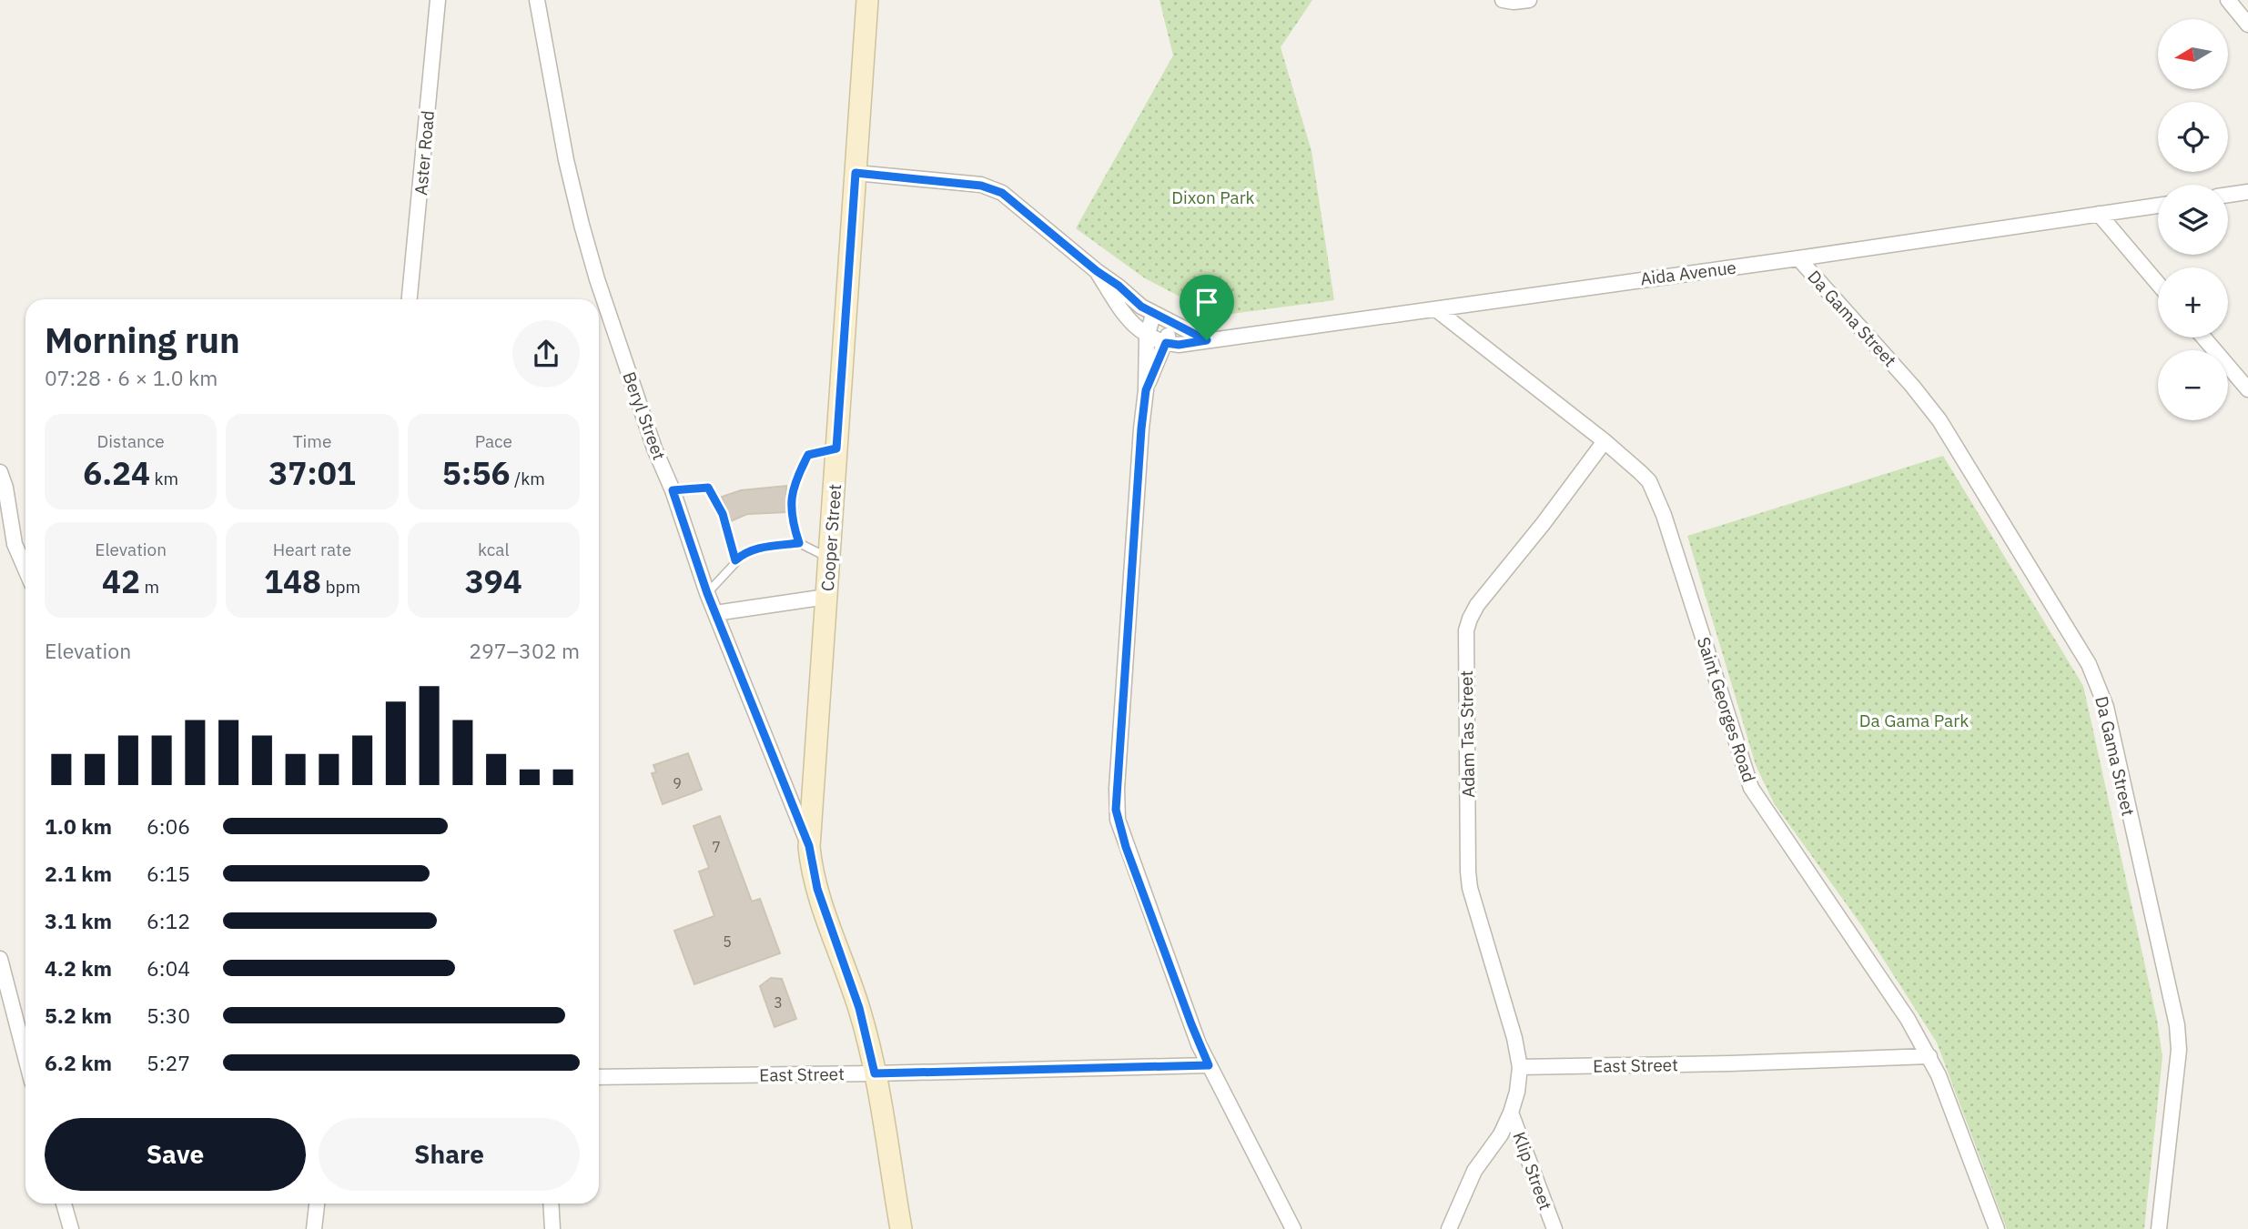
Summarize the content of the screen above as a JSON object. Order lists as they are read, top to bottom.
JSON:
{
  "streets": {
    "main road": ["Beryl Street", "Cooper Street"],
    "street": [
      "Aster Road",
      "Aida Avenue",
      "Da Gama Street",
      "Saint Georges Road",
      "Adam Tas Street",
      "East Street",
      "Klip Street"
    ]
  },
  "crossings": [
    ["Aida Avenue", "Da Gama Street"],
    ["Aida Avenue", "Cooper Street"],
    ["Aida Avenue", "Saint Georges Road"],
    ["Beryl Street", "Cooper Street"],
    ["Beryl Street", "East Street"],
    ["Saint Georges Road", "Adam Tas Street"],
    ["Saint Georges Road", "East Street"],
    ["Adam Tas Street", "East Street"]
  ],
  "parks": ["Dixon Park", "Da Gama Park"],
  "house_numbers": [
    "9",
    "7",
    "5",
    "3"
  ],
  "north": "left",
  "page": {
    "map_buttons": ["+", "−"],
    "heading": ["Morning run", "07:28 · 6 × 1.0 km"],
    "stats": [
      ["Distance", "6.24 km"],
      ["Time", "37:01"],
      ["Pace", "5:56 /km"],
      ["Elevation", "42 m"],
      ["Heart rate", "148 bpm"],
      ["kcal", "394"]
    ],
    "chart": ["Elevation", "297–302 m"],
    "list": [
      {
        "name": "1.0 km",
        "note": "6:06"
      },
      {
        "name": "2.1 km",
        "note": "6:15"
      },
      {
        "name": "3.1 km",
        "note": "6:12"
      },
      {
        "name": "4.2 km",
        "note": "6:04"
      },
      {
        "name": "5.2 km",
        "note": "5:30"
      },
      {
        "name": "6.2 km",
        "note": "5:27"
      }
    ],
    "buttons": ["Save", "Share"]
  }
}
